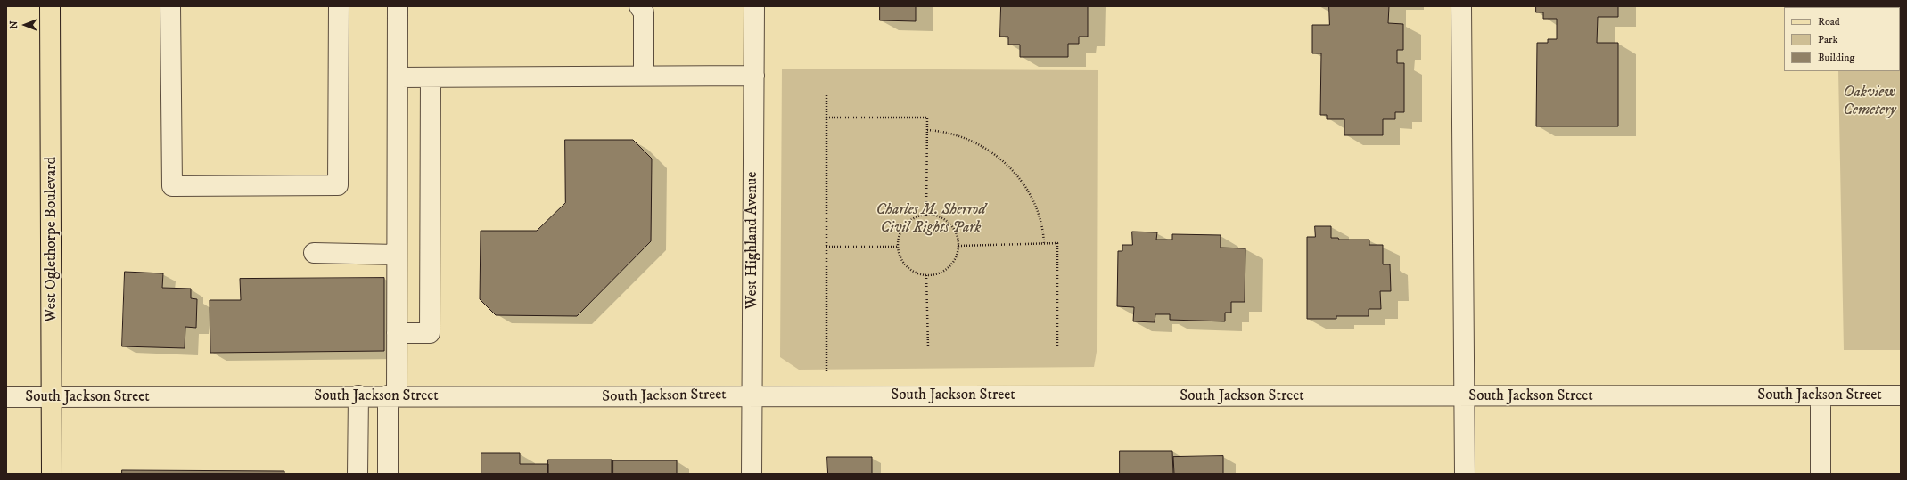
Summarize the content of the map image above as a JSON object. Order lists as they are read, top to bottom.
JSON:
{
  "streets": {
    "main road": ["West Oglethorpe Boulevard"],
    "street": ["West Highland Avenue", "South Jackson Street"]
  },
  "crossings": [
    ["West Oglethorpe Boulevard", "South Jackson Street"],
    ["West Highland Avenue", "South Jackson Street"]
  ],
  "parks": ["Oakview Cemetery", "Charles M. Sherrod Civil Rights Park"],
  "legend": ["Road", "Park", "Building"],
  "north": "left"
}
